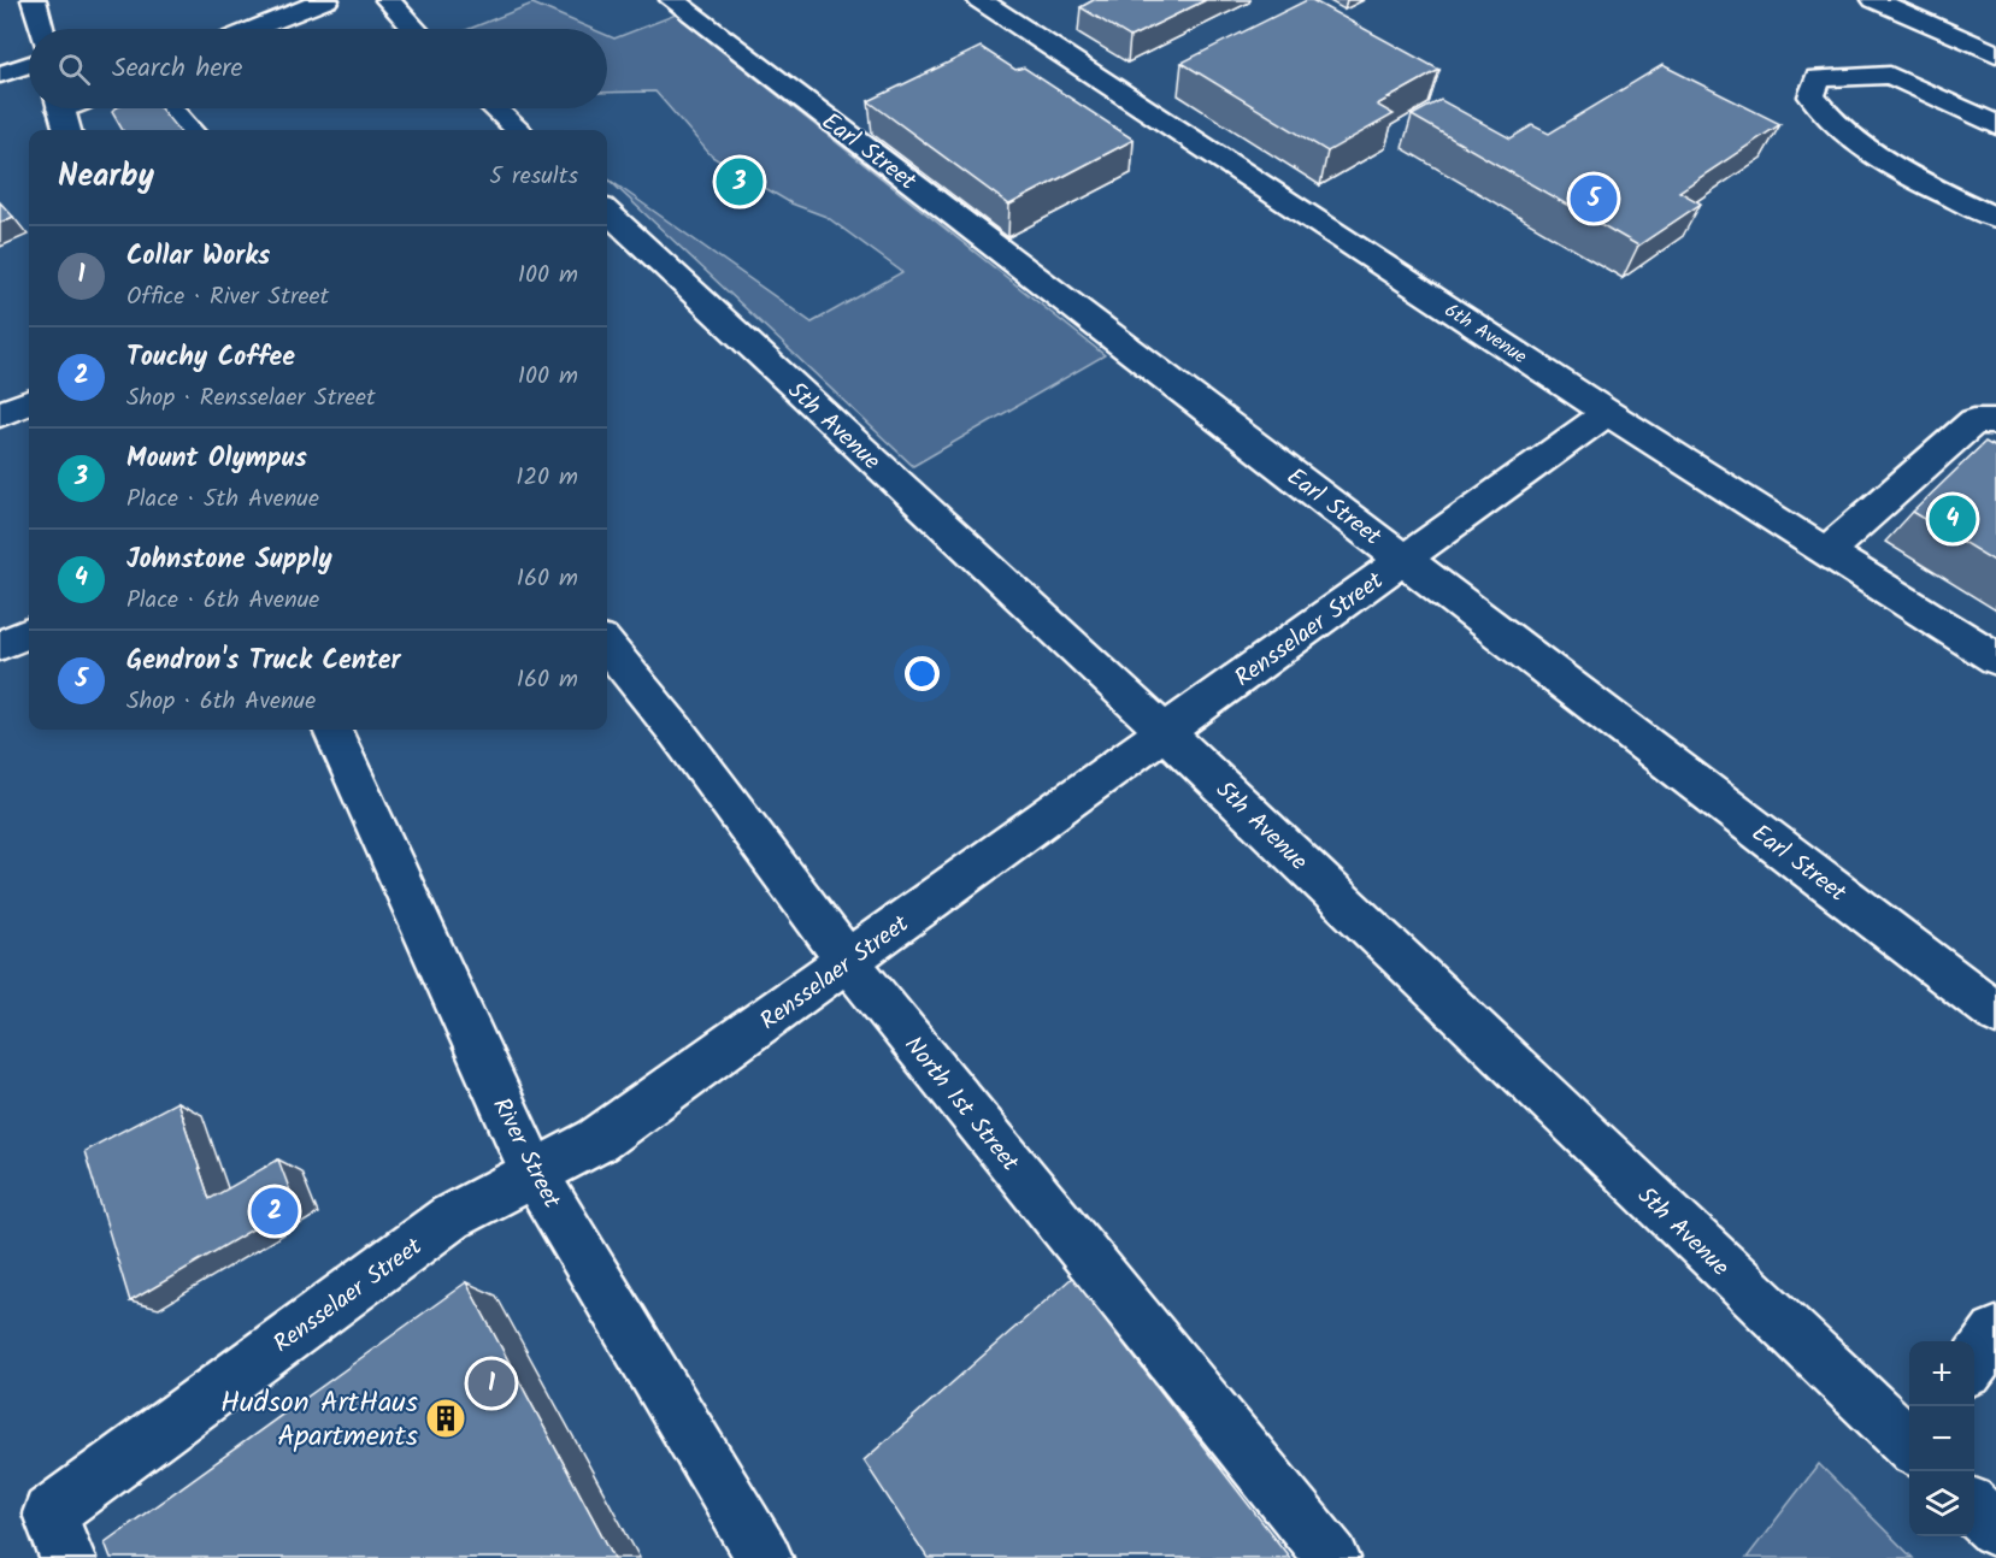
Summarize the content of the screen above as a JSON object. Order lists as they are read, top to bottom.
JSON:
{
  "streets": {
    "street": [
      "Earl Street",
      "6th Avenue",
      "5th Avenue",
      "Rensselaer Street",
      "North 1st Street",
      "River Street"
    ]
  },
  "crossings": [
    ["Earl Street", "Rensselaer Street"],
    ["6th Avenue", "Rensselaer Street"],
    ["5th Avenue", "Rensselaer Street"],
    ["Rensselaer Street", "North 1st Street"],
    ["Rensselaer Street", "River Street"]
  ],
  "places": {
    "building": ["Hudson ArtHaus Apartments"]
  },
  "page": {
    "search": "Search here",
    "heading": ["Nearby", "5 results"],
    "pins": [
      "3",
      "5",
      "4",
      "2",
      "1"
    ],
    "list": [
      {
        "mark": "1",
        "name": "Collar Works",
        "note": "Office · River Street",
        "value": "100 m"
      },
      {
        "mark": "2",
        "name": "Touchy Coffee",
        "note": "Shop · Rensselaer Street",
        "value": "100 m"
      },
      {
        "mark": "3",
        "name": "Mount Olympus",
        "note": "Place · 5th Avenue",
        "value": "120 m"
      },
      {
        "mark": "4",
        "name": "Johnstone Supply",
        "note": "Place · 6th Avenue",
        "value": "160 m"
      },
      {
        "mark": "5",
        "name": "Gendron's Truck Center",
        "note": "Shop · 6th Avenue",
        "value": "160 m"
      }
    ],
    "map_buttons": ["+", "−"]
  }
}
